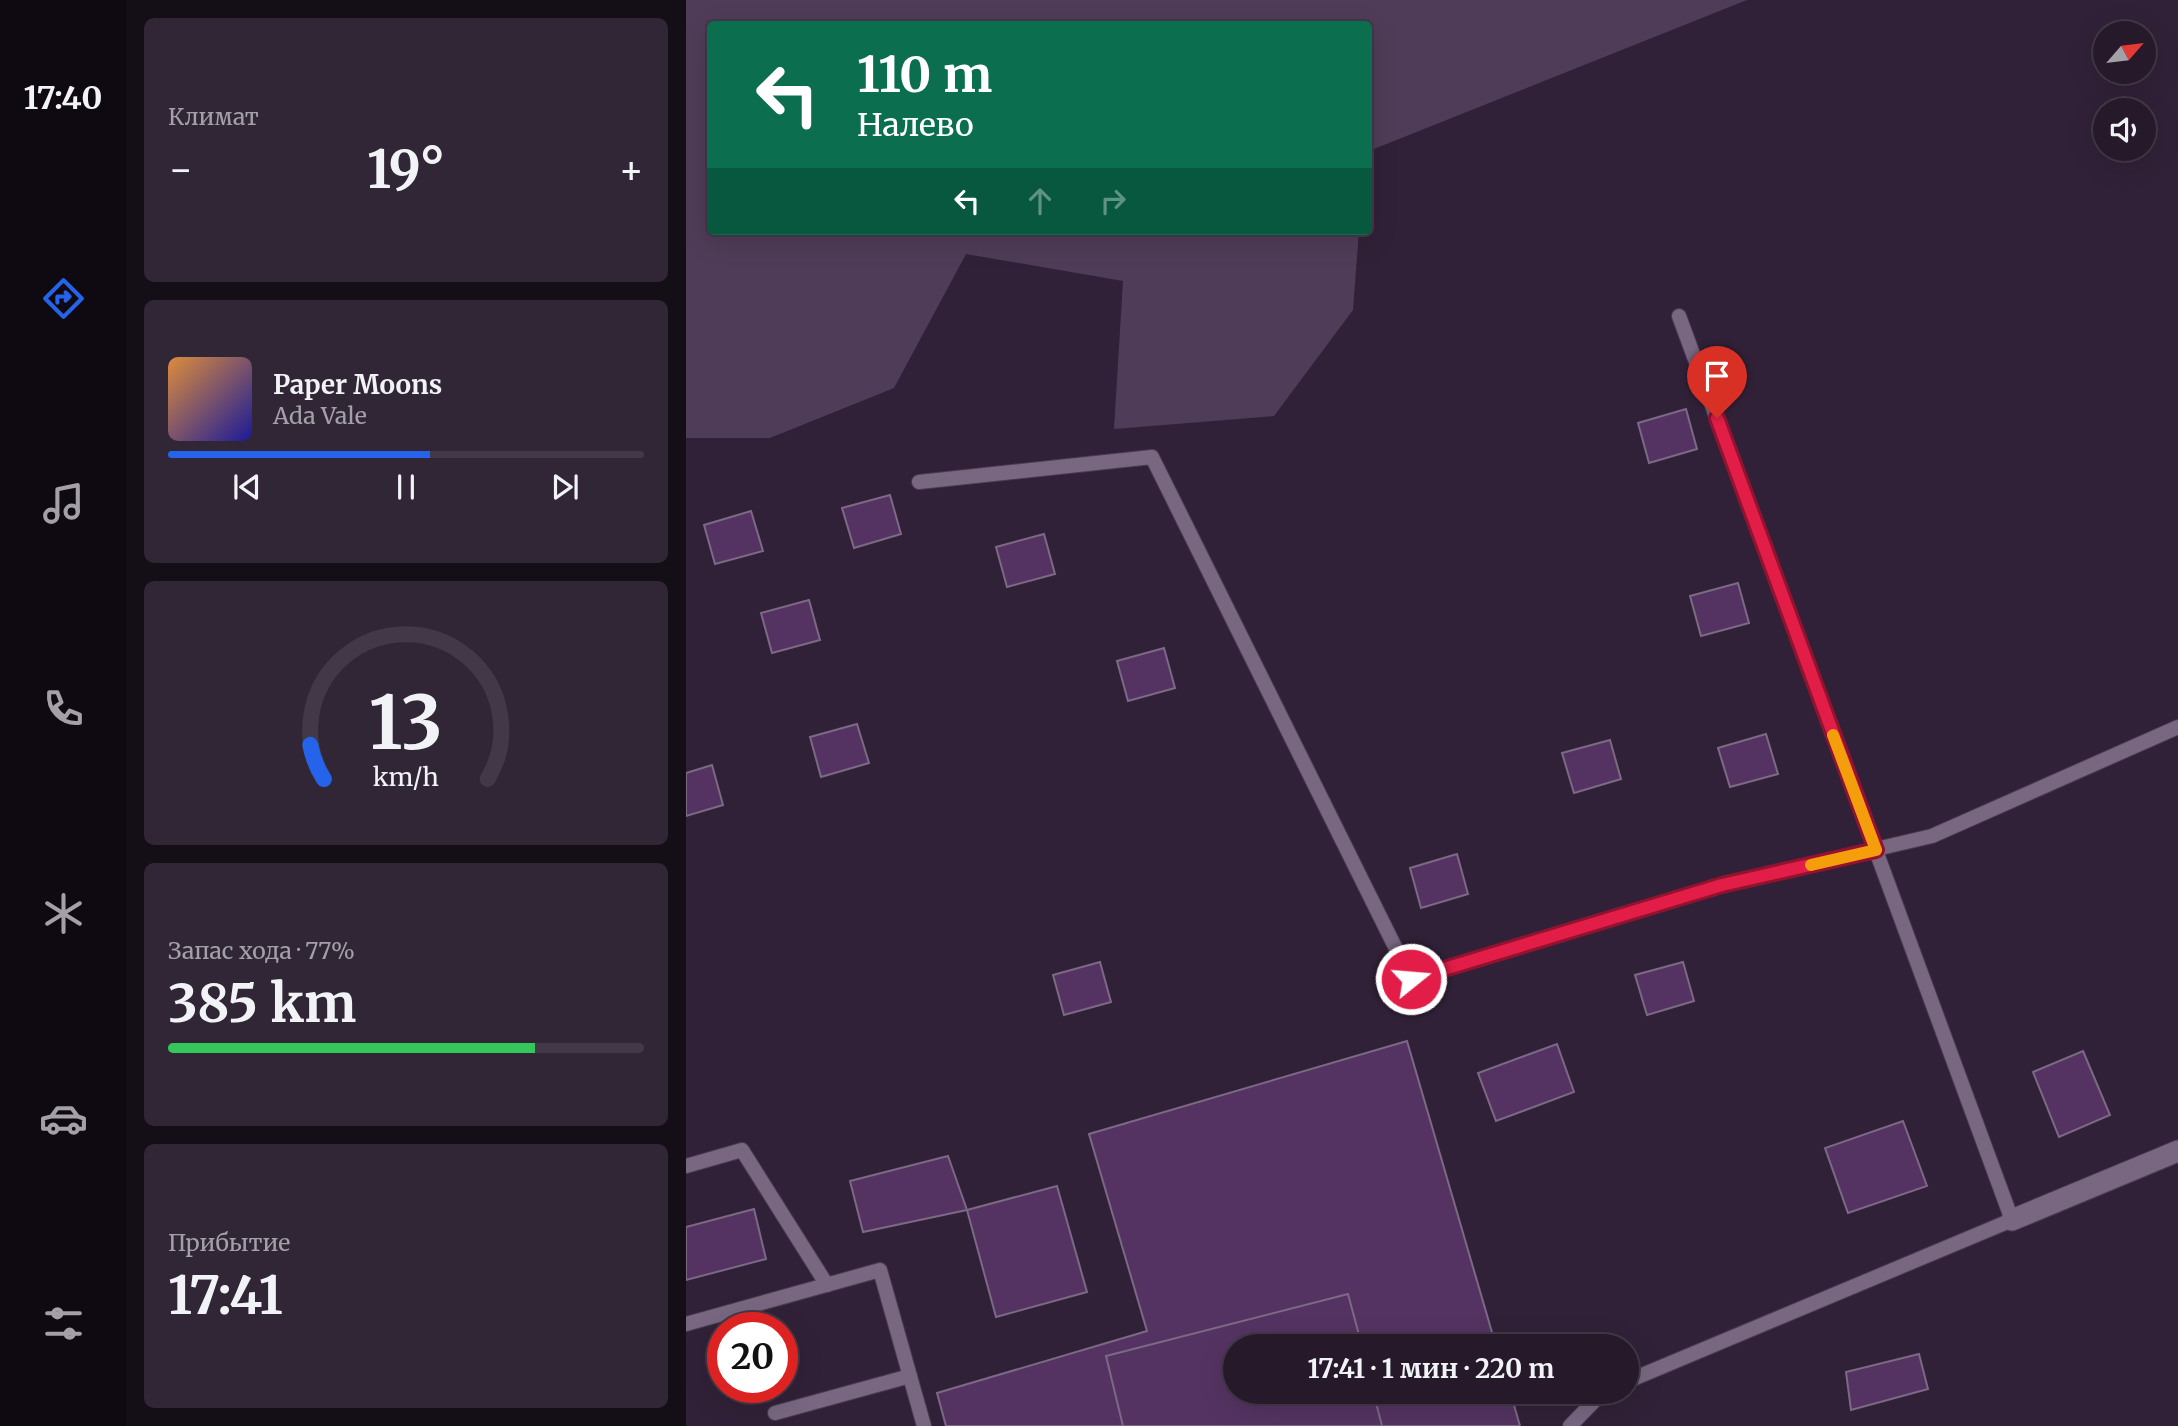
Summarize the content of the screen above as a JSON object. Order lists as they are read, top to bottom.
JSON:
{
  "north": "top right",
  "page": {
    "tabs": "17:40",
    "tile": [
      "Климат",
      ["Запас хода · 77%", "385 km"],
      ["Прибытие", "17:41"]
    ],
    "turn": ["110 m", "Налево"],
    "heat": ["−", "19°", "+"],
    "song": ["Paper Moons", "Ada Vale"],
    "limit": "20",
    "trip": "17:41 · 1 мин · 220 m",
    "gauge": ["13", "km/h"]
  }
}
